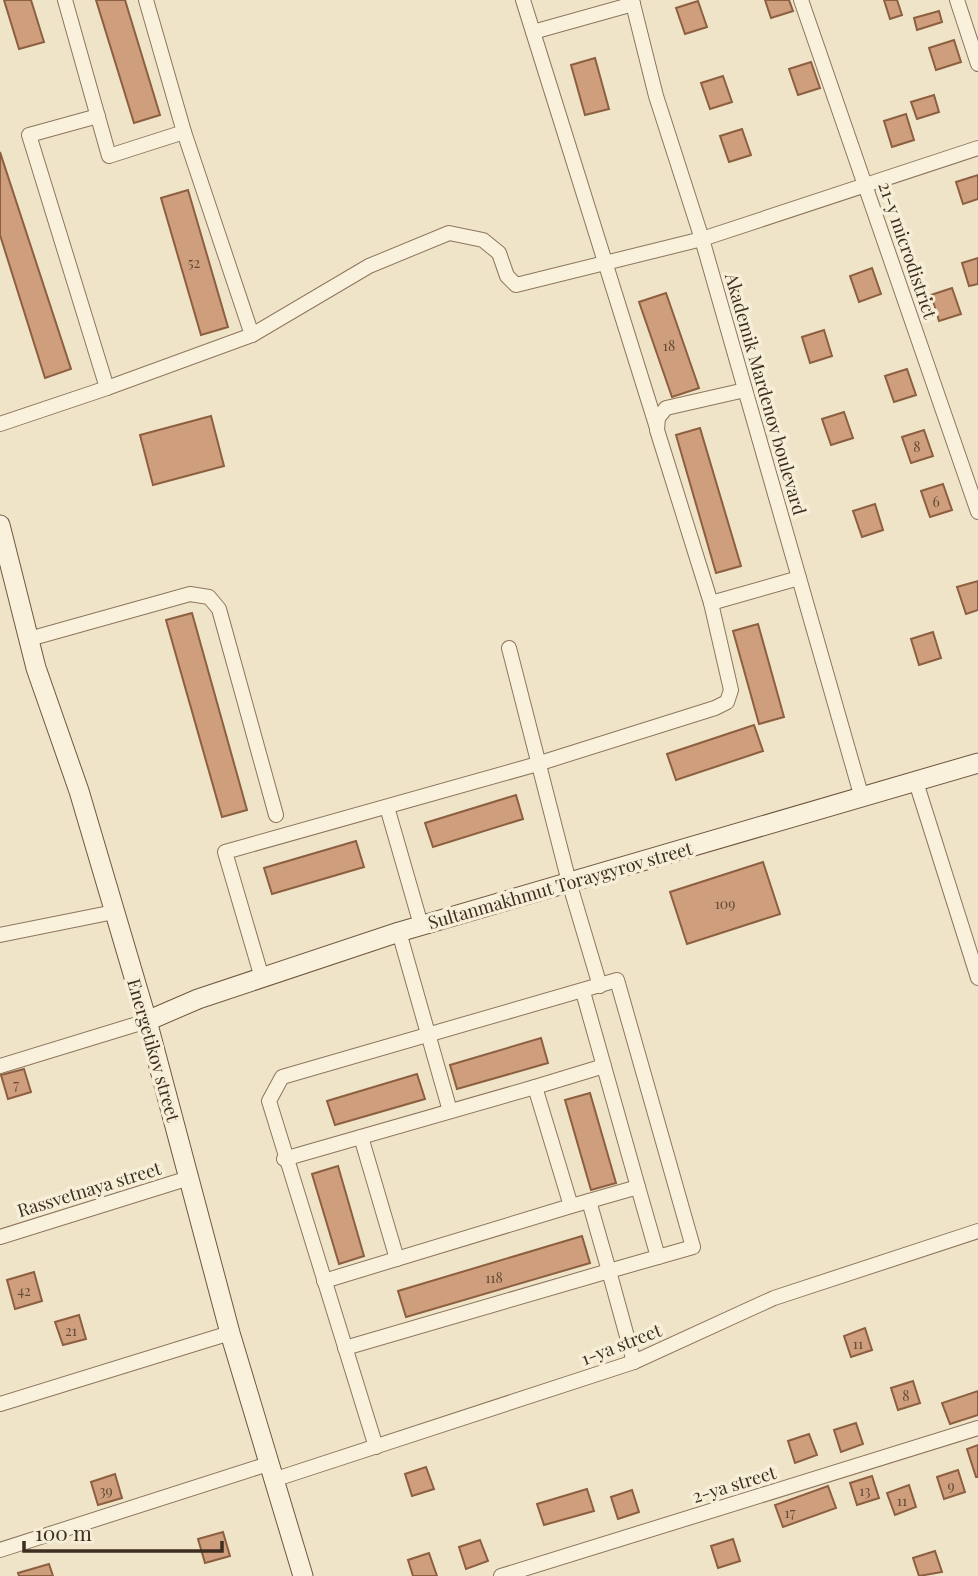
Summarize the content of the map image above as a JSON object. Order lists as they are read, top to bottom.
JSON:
{
  "streets": {
    "main road": ["Sultanmakhmut Toraygyrov street", "Energetikov street"],
    "street": [
      "21-y microdistrict",
      "Akademik Mardenov boulevard",
      "Rassvetnaya street",
      "1-ya street",
      "2-ya street"
    ]
  },
  "crossings": [
    ["Akademik Mardenov boulevard", "Sultanmakhmut Toraygyrov street"],
    ["Sultanmakhmut Toraygyrov street", "Energetikov street"],
    ["Energetikov street", "Rassvetnaya street"],
    ["Energetikov street", "1-ya street"]
  ],
  "house_numbers": [
    "52",
    "18",
    "8",
    "6",
    "109",
    "7",
    "118",
    "42",
    "21",
    "11",
    "8",
    "9",
    "39",
    "13",
    "11",
    "17"
  ],
  "scale_bar": "100 m"
}
